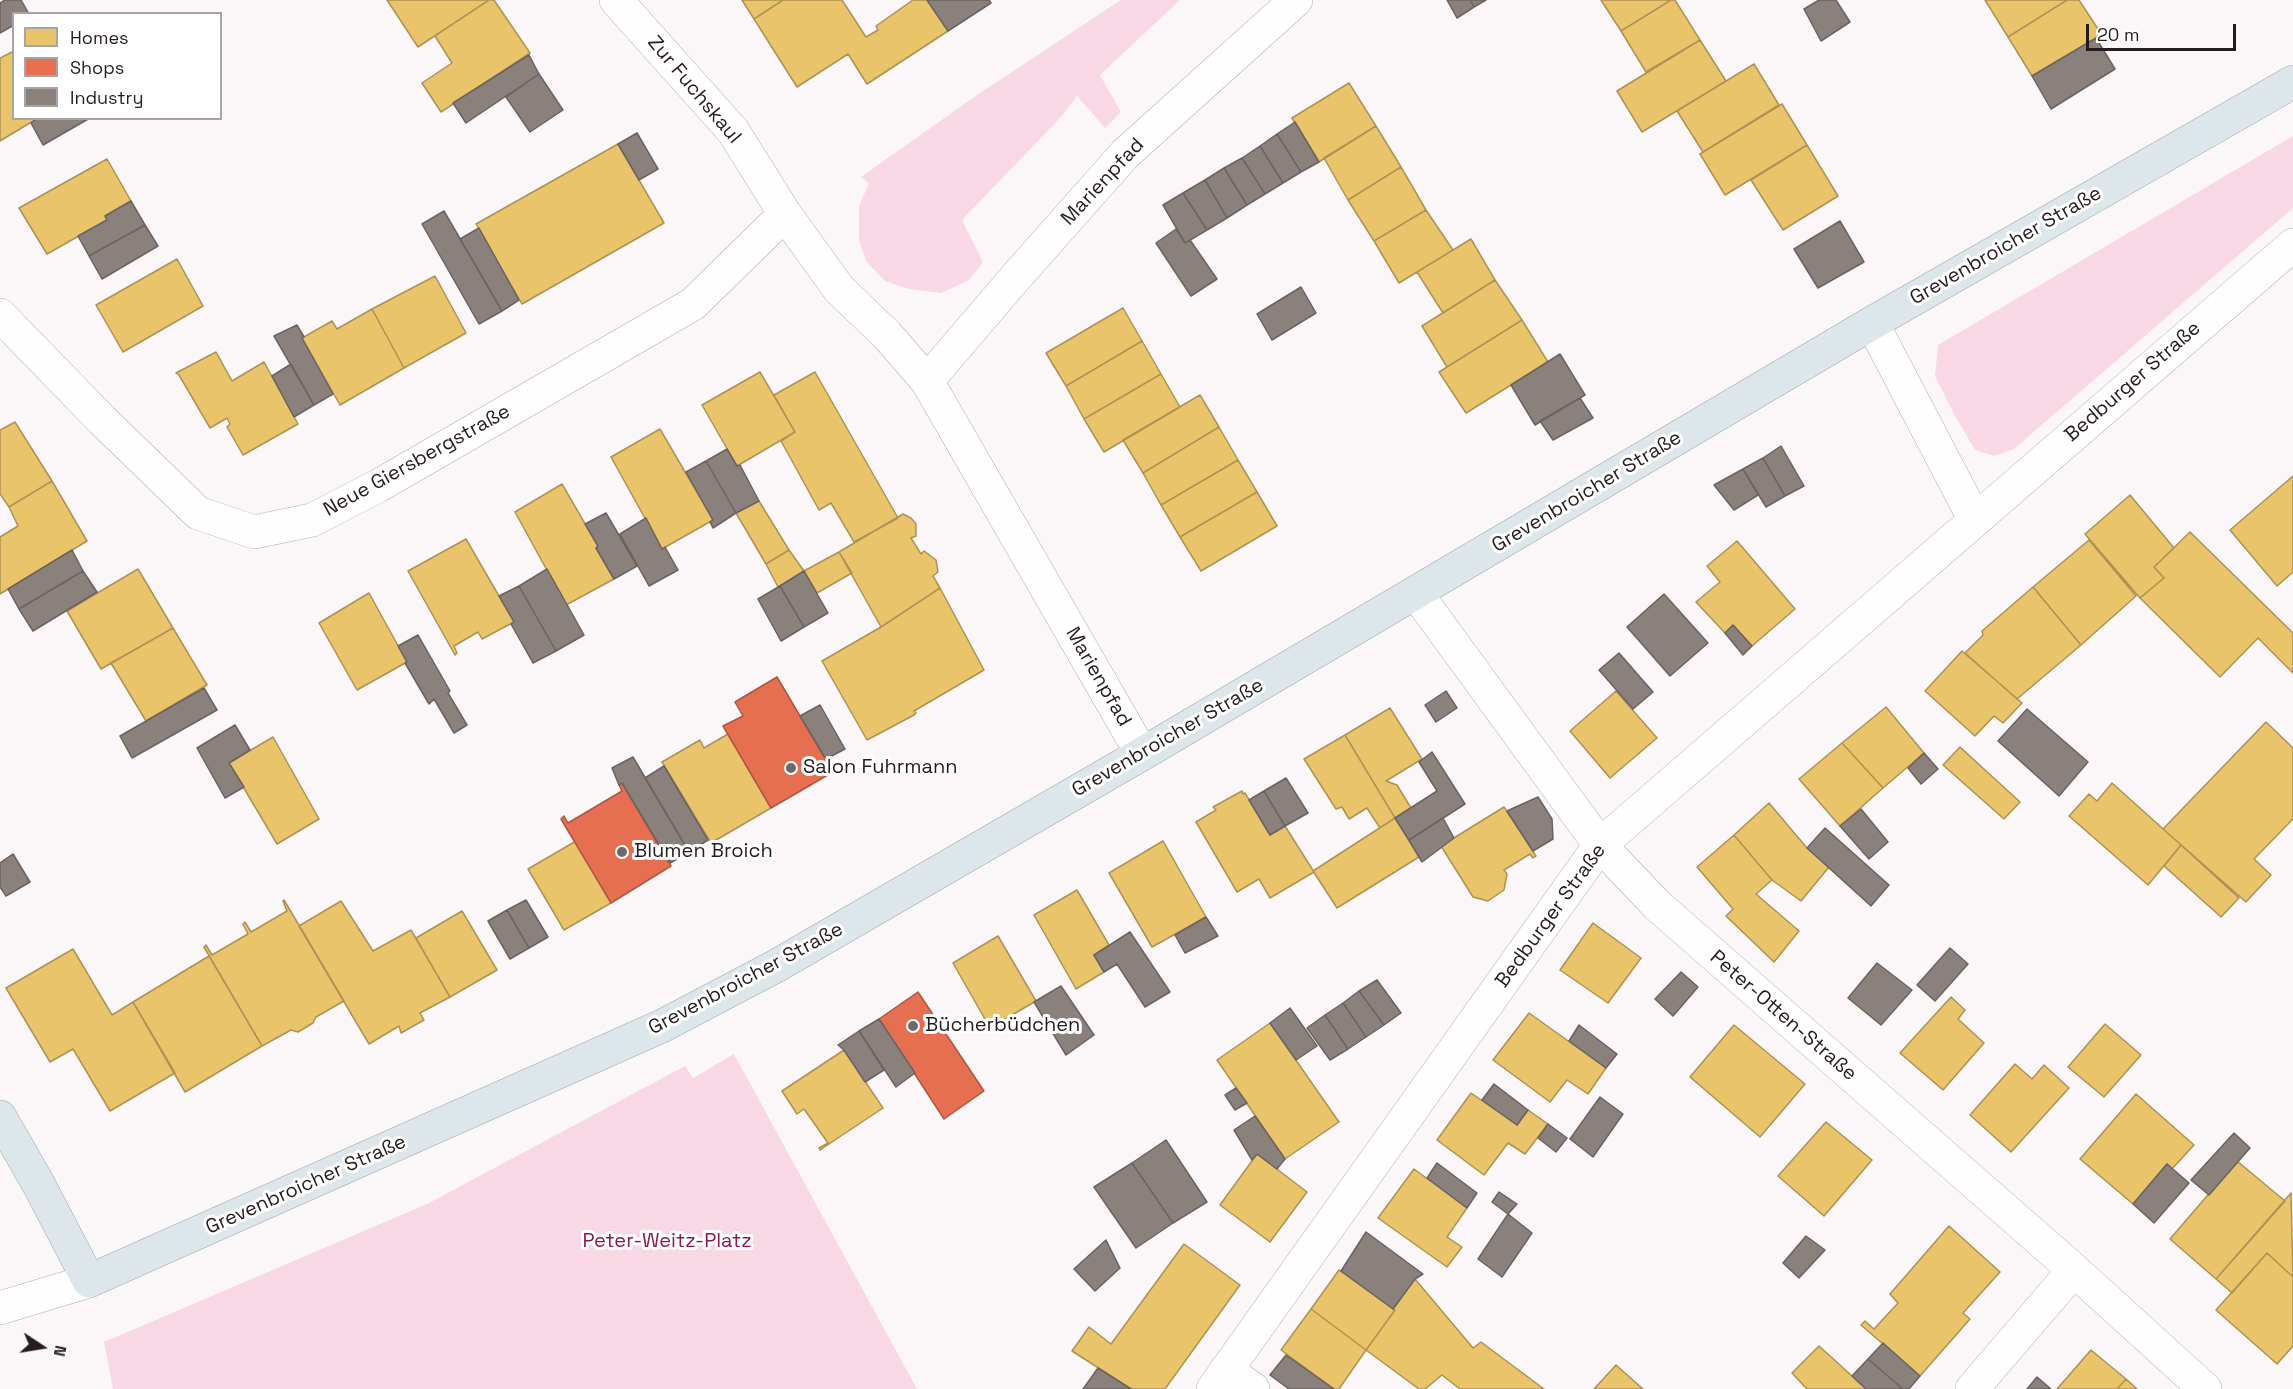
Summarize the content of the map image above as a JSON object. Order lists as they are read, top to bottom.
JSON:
{
  "streets": {
    "main road": ["Grevenbroicher Straße"],
    "street": [
      "Zur Fuchskaul",
      "Marienpfad",
      "Bedburger Straße",
      "Neue Giersbergstraße",
      "Peter-Otten-Straße"
    ]
  },
  "crossings": [
    ["Zur Fuchskaul", "Marienpfad"],
    ["Zur Fuchskaul", "Neue Giersbergstraße"],
    ["Marienpfad", "Grevenbroicher Straße"],
    ["Marienpfad", "Neue Giersbergstraße"],
    ["Grevenbroicher Straße", "Peter-Otten-Straße"],
    ["Bedburger Straße", "Peter-Otten-Straße"]
  ],
  "parks": ["Peter-Weitz-Platz"],
  "places": ["Salon Fuhrmann", "Blumen Broich", "Bücherbüdchen"],
  "legend": ["Homes", "Shops", "Industry"],
  "scale_bar": "20 m",
  "north": "right"
}
